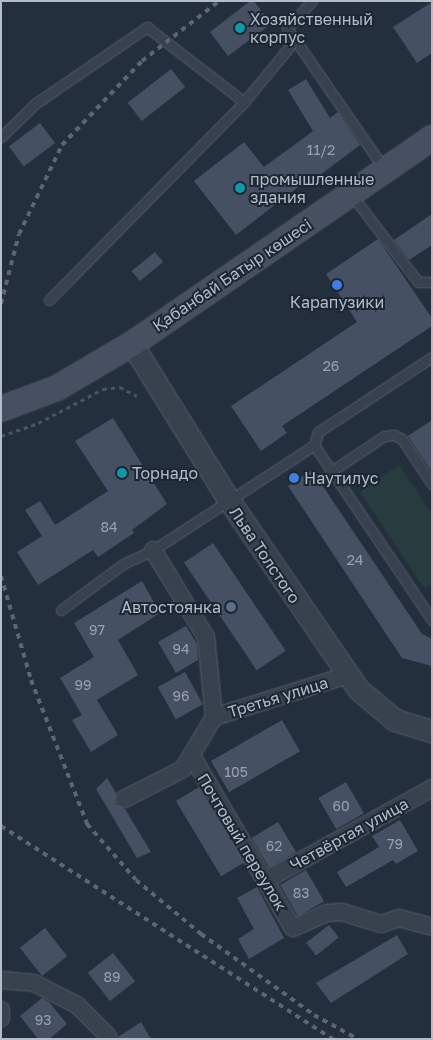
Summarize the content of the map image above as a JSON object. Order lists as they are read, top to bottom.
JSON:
{
  "streets": {
    "main road": ["Қабанбай Батыр көшесі"],
    "street": [
      "Льва Толстого",
      "Третья улица",
      "Четвёртая улица",
      "Почтовый переулок"
    ]
  },
  "crossings": [
    ["Қабанбай Батыр көшесі", "Льва Толстого"],
    ["Льва Толстого", "Третья улица"],
    ["Третья улица", "Почтовый переулок"],
    ["Четвёртая улица", "Почтовый переулок"]
  ],
  "places": [
    "Хозяйственный корпус",
    "промышленные здания",
    "Карапузики",
    "Торнадо",
    "Наутилус",
    "Автостоянка"
  ],
  "house_numbers": [
    "11/2",
    "26",
    "84",
    "24",
    "97",
    "94",
    "99",
    "96",
    "105",
    "60",
    "79",
    "62",
    "83",
    "89",
    "93"
  ]
}
